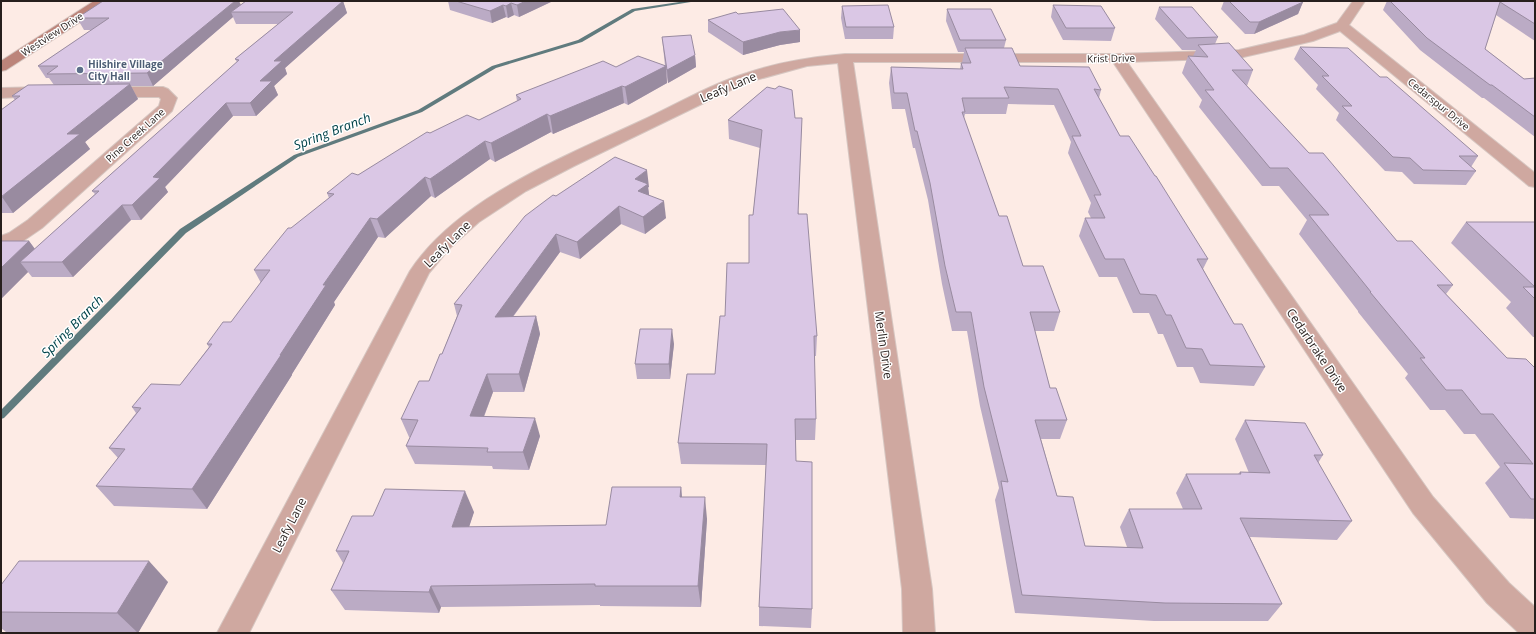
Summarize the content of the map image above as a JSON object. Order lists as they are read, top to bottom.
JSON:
{
  "streets": {
    "main road": ["Westview Drive"],
    "street": [
      "Krist Drive",
      "Leafy Lane",
      "Cedarspur Drive",
      "Pine Creek Lane",
      "Merlin Drive",
      "Cedarbrake Drive"
    ]
  },
  "crossings": [
    ["Krist Drive", "Leafy Lane"],
    ["Krist Drive", "Cedarspur Drive"],
    ["Krist Drive", "Merlin Drive"],
    ["Krist Drive", "Cedarbrake Drive"],
    ["Leafy Lane", "Merlin Drive"]
  ],
  "water": ["Spring Branch"],
  "places": ["Hilshire Village City Hall"]
}
